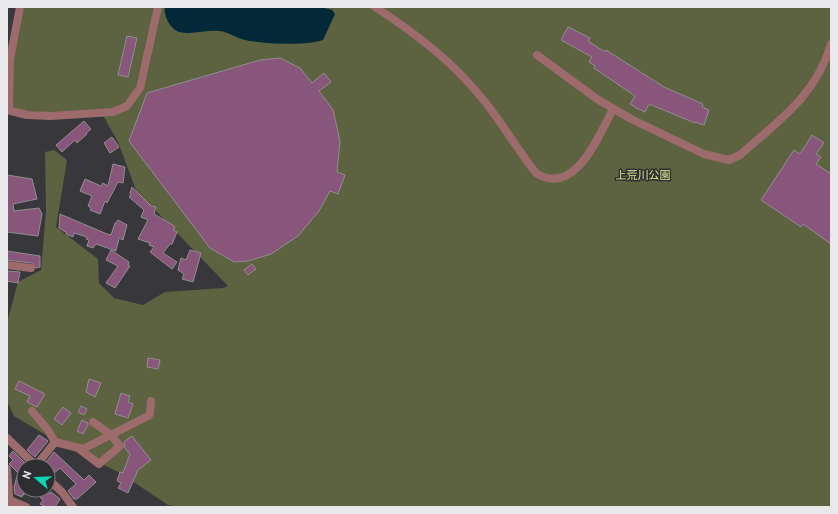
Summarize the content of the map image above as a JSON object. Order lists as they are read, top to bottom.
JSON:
{
  "parks": ["上荒川公園"],
  "north": "left"
}
